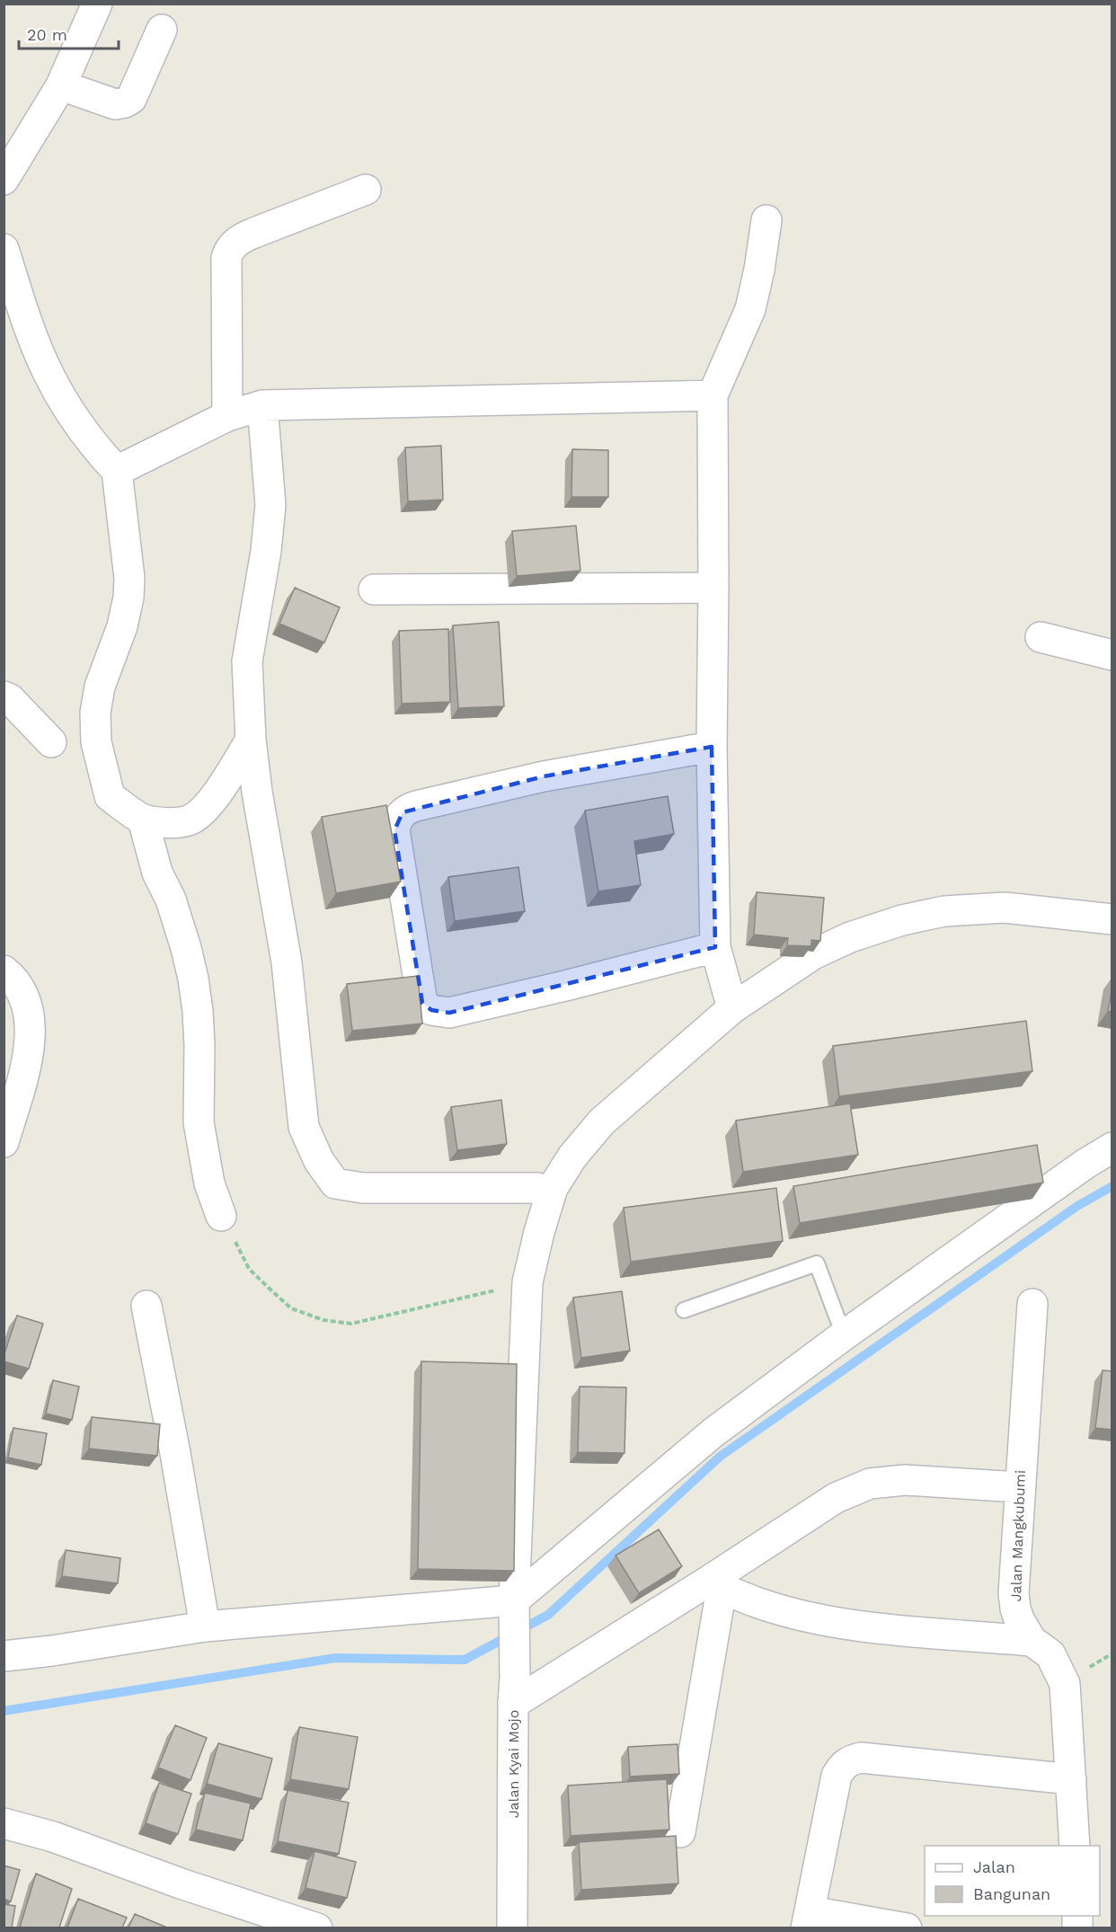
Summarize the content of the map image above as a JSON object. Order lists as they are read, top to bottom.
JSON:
{
  "streets": {
    "street": ["Jalan Mangkubumi", "Jalan Kyai Mojo"]
  },
  "legend": ["Jalan", "Bangunan"],
  "scale_bar": "20 m"
}
